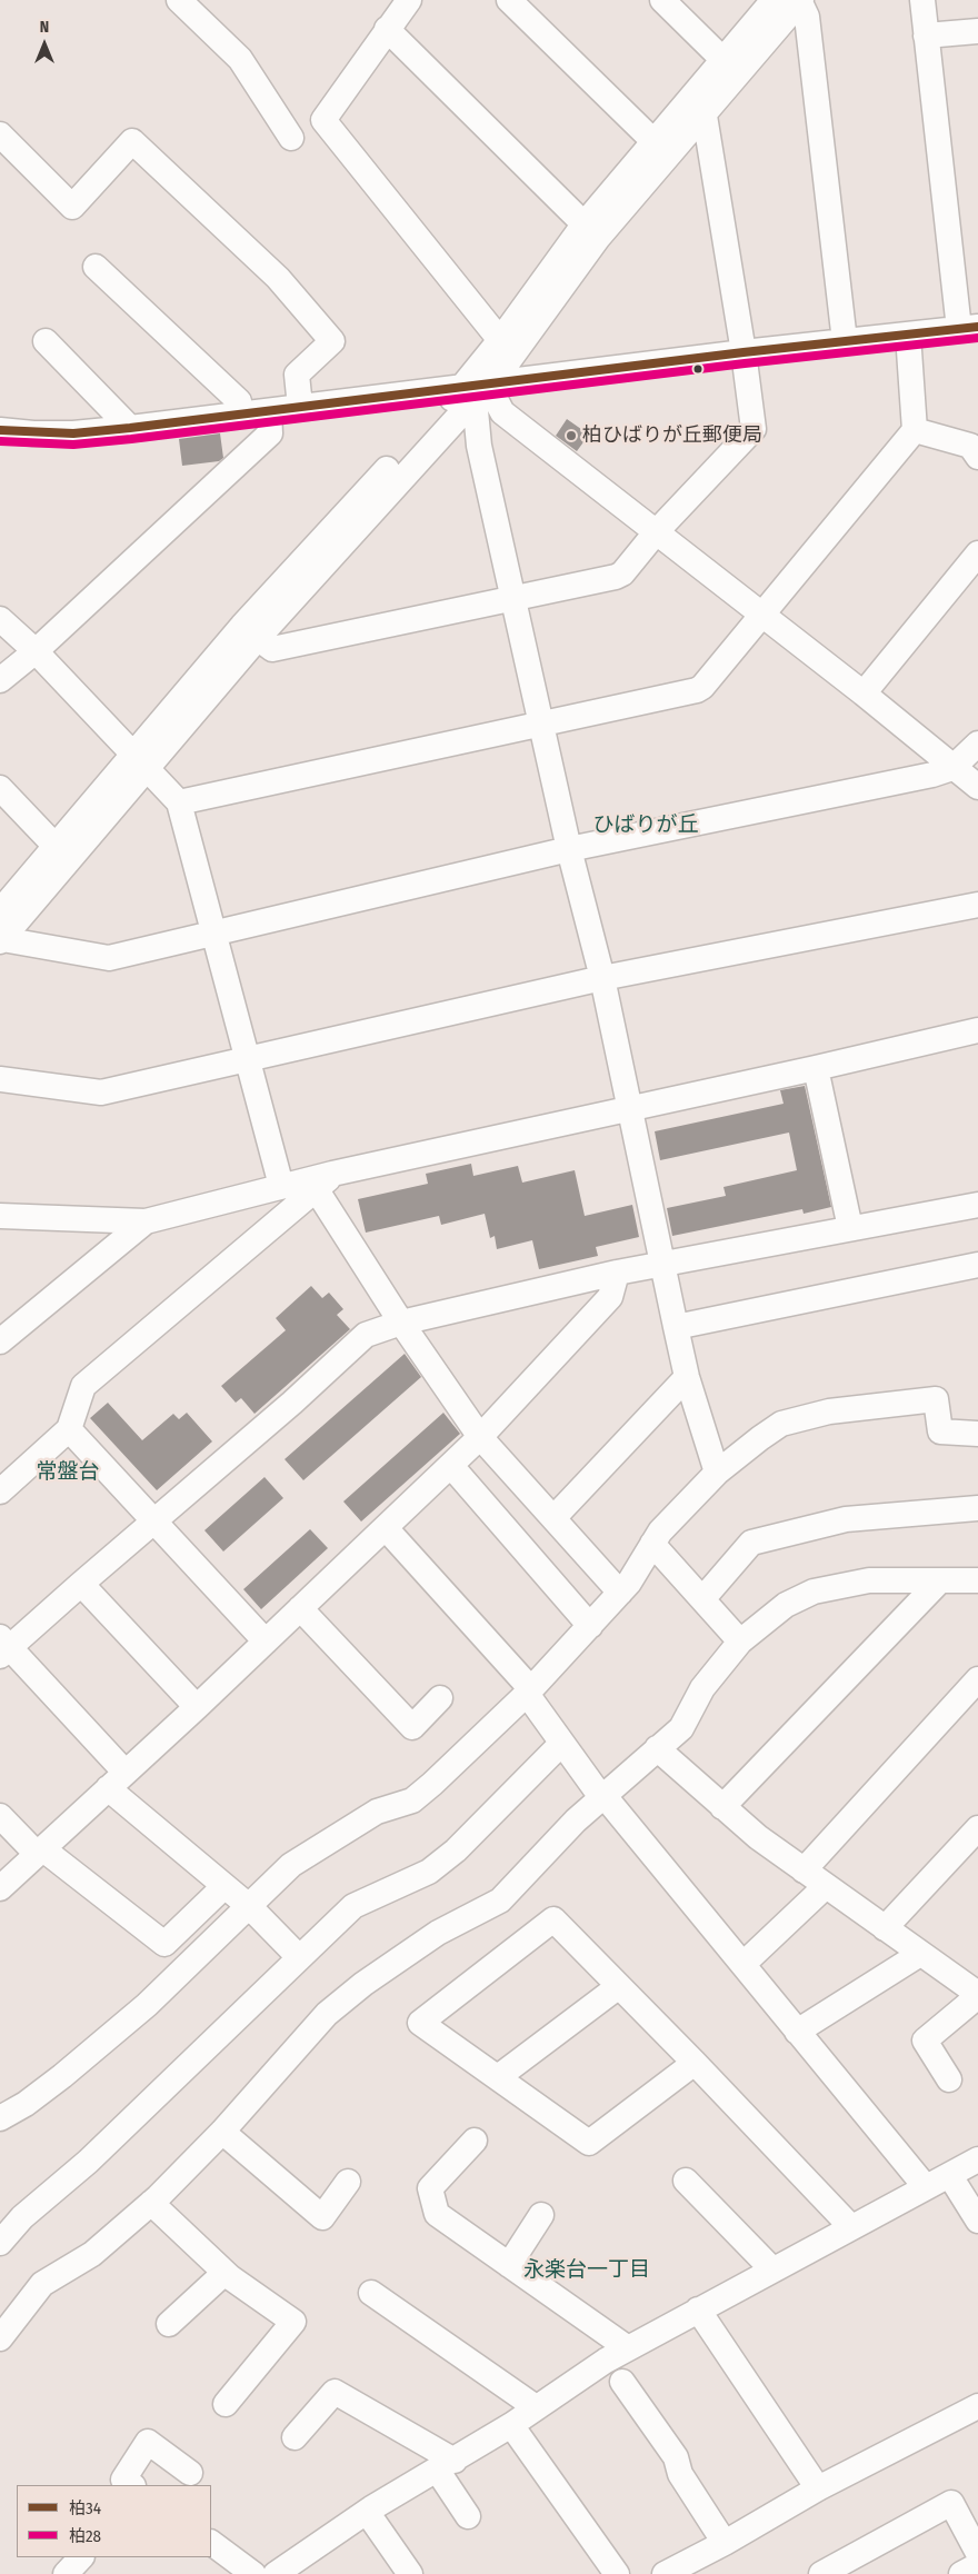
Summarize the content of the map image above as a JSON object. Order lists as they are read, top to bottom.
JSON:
{
  "districts": ["ひばりが丘", "常盤台", "永楽台一丁目"],
  "places": ["柏ひばりが丘郵便局"],
  "lines": ["transit line 柏34", "transit line 柏28"],
  "legend": ["柏34", "柏28"],
  "north": "top"
}
